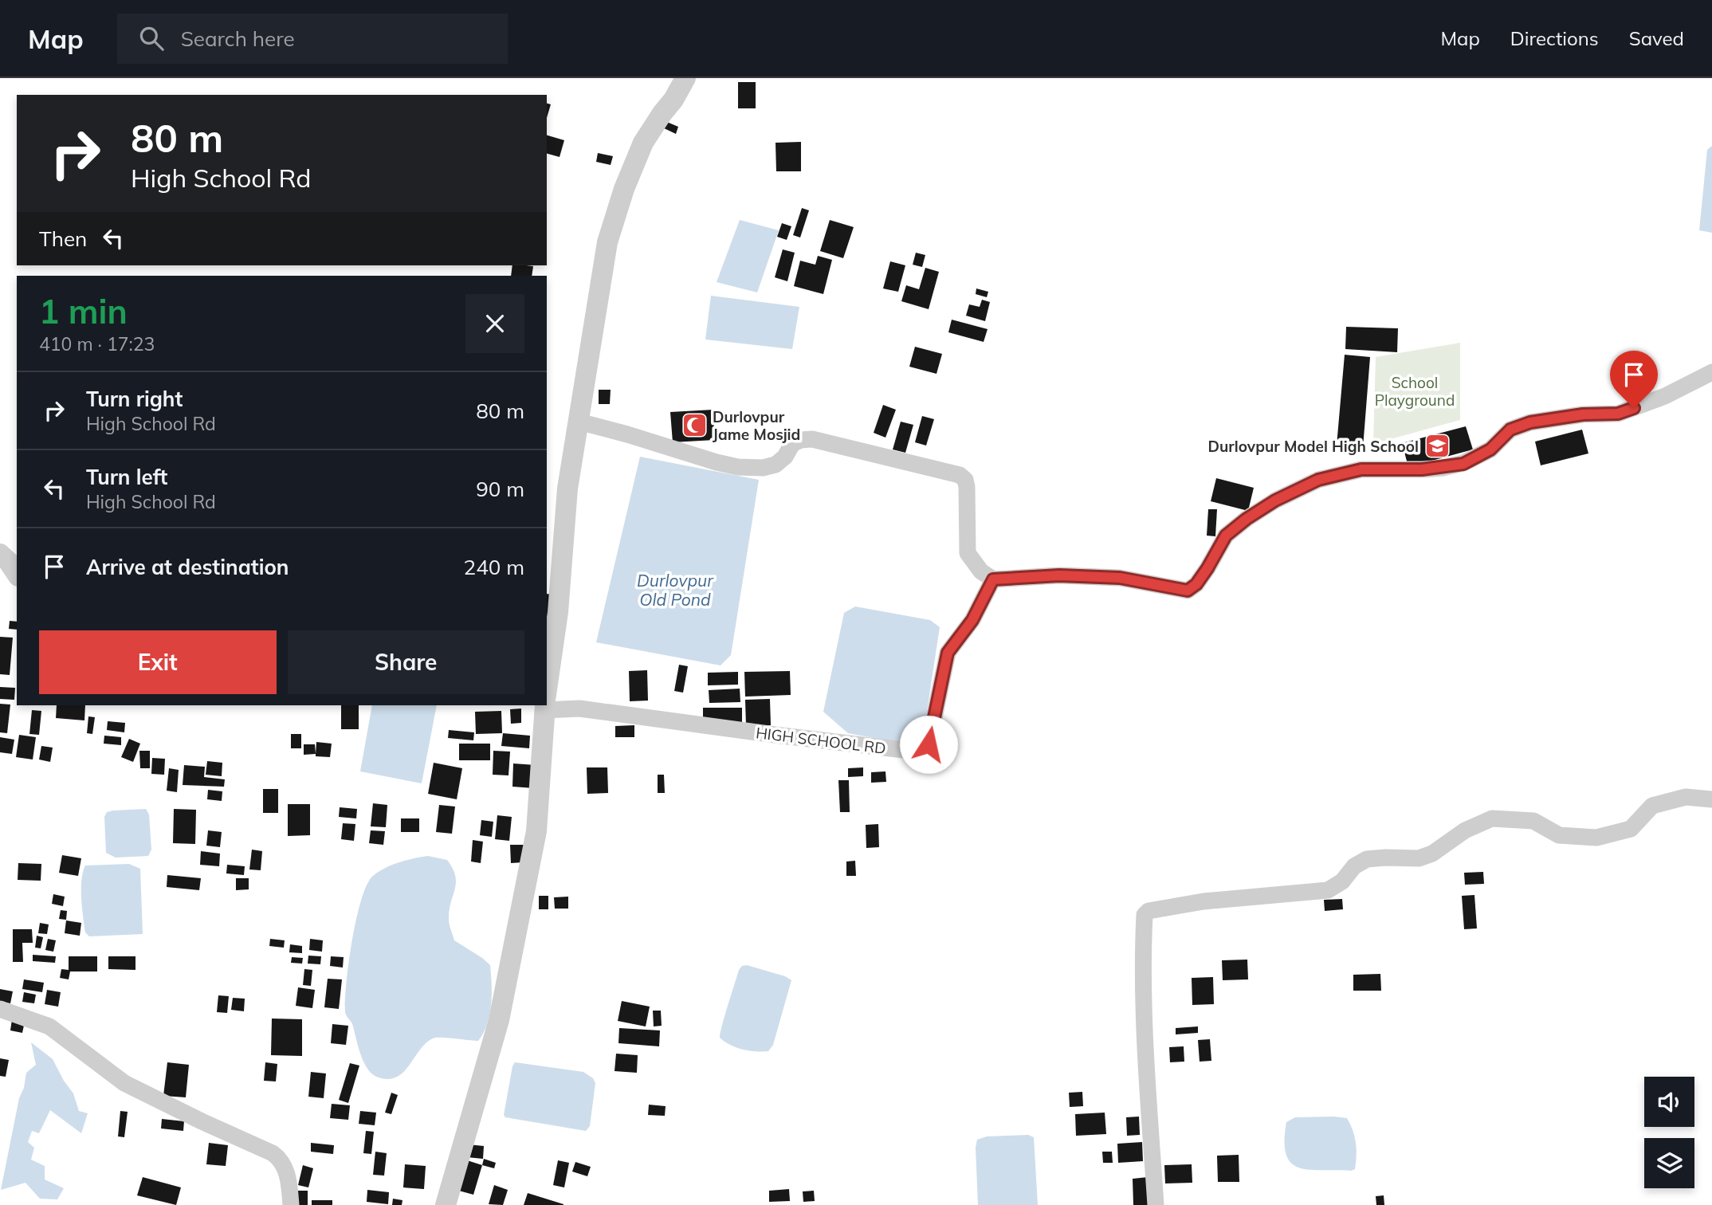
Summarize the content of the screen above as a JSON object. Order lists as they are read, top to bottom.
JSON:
{
  "streets": {
    "street": ["HIGH SCHOOL RD"]
  },
  "water": ["Durlovpur Old Pond"],
  "parks": ["School Playground"],
  "places": {
    "mosque": ["Durlovpur Jame Mosjid"],
    "school or university": ["Durlovpur Model High School"]
  },
  "page": {
    "header": "Map",
    "search": "Search here",
    "nav": ["Map", "Directions", "Saved"],
    "turn": ["80 m", "High School Rd"],
    "then": "Then",
    "heading": ["1 min", "410 m · 17:23"],
    "list": [
      {
        "name": "Turn right",
        "note": "High School Rd",
        "value": "80 m"
      },
      {
        "name": "Turn left",
        "note": "High School Rd",
        "value": "90 m"
      },
      {
        "name": "Arrive at destination",
        "value": "240 m"
      }
    ],
    "buttons": ["Exit", "Share"]
  }
}
